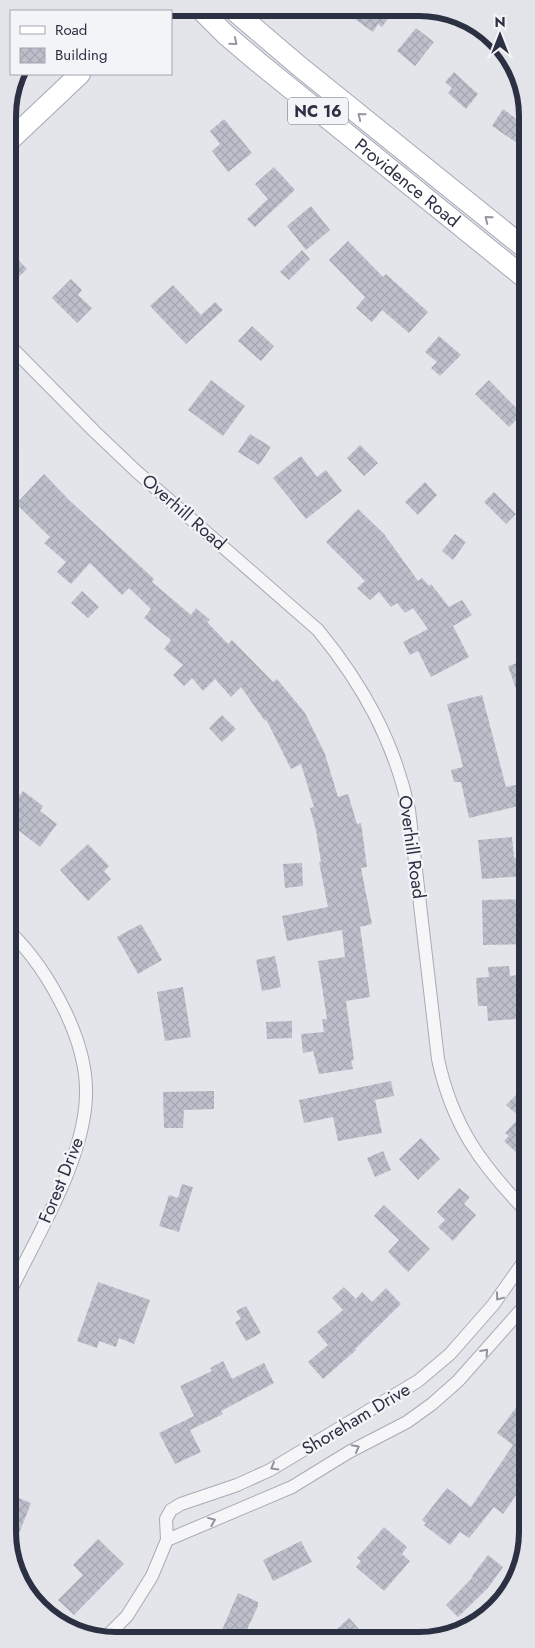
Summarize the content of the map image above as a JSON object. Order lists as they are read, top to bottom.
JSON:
{
  "streets": {
    "main road": ["NC 16", "Providence Road"],
    "street": ["Overhill Road", "Forest Drive", "Shoreham Drive"]
  },
  "legend": ["Road", "Building"],
  "north": "top"
}
